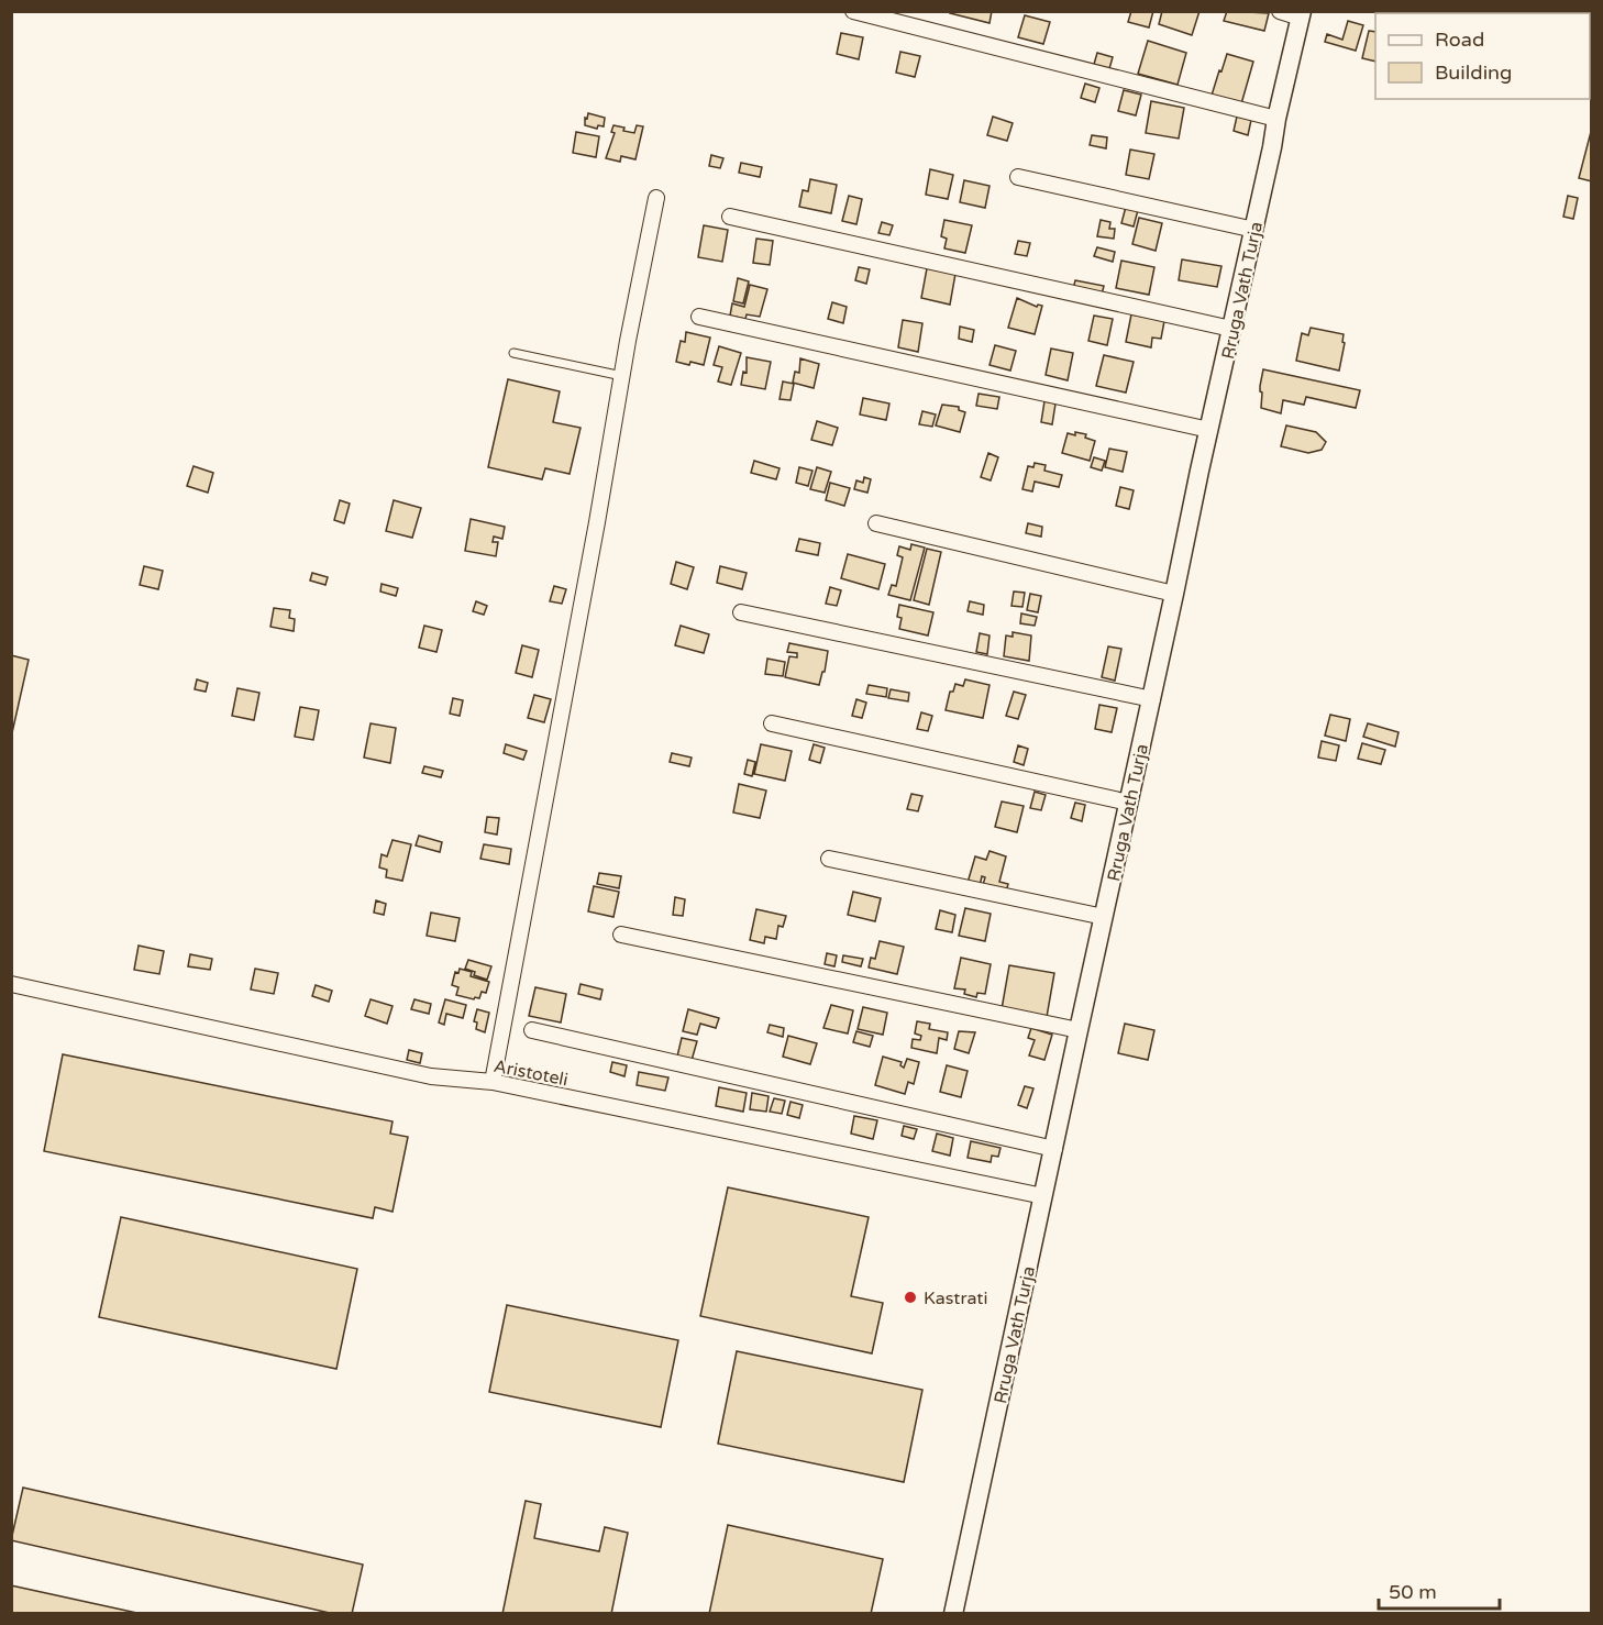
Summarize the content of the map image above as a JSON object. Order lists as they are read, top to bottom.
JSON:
{
  "streets": {
    "street": ["Rruga Vath Turja", "Aristoteli"]
  },
  "crossings": [
    ["Rruga Vath Turja", "Aristoteli"]
  ],
  "places": ["Kastrati"],
  "legend": ["Road", "Building"],
  "scale_bar": "50 m"
}
